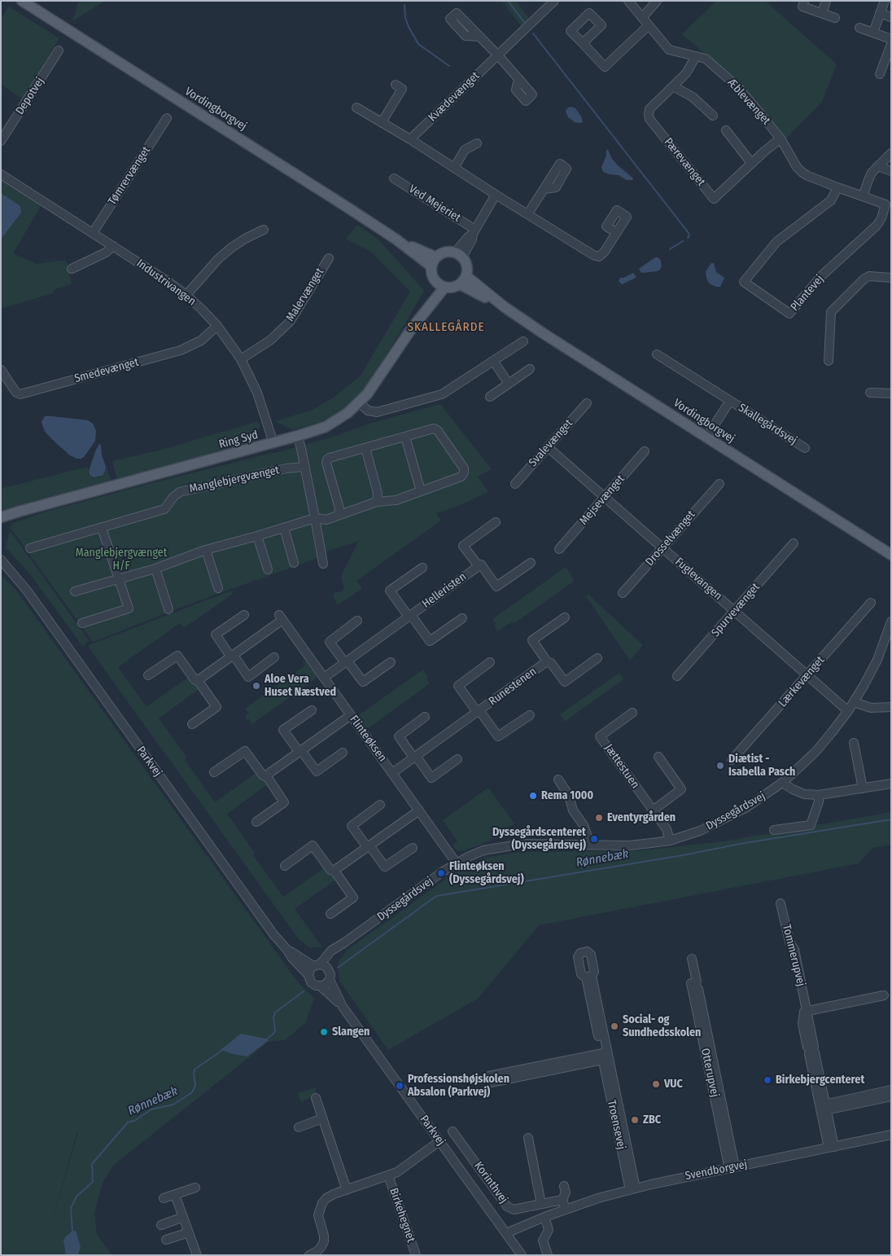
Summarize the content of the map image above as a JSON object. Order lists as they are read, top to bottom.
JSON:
{
  "streets": {
    "main road": ["Vordingborgvej", "Ring Syd"],
    "street": [
      "Depotvej",
      "Kvædevænget",
      "Æblevænget",
      "Pærevænget",
      "Tømrervænget",
      "Ved Mejeriet",
      "Industrivangen",
      "Plantevej",
      "Malervænget",
      "Smedevænget",
      "Skallegårdsvej",
      "Svalevænget",
      "Manglebjergvænget",
      "Mejsevænget",
      "Drosselvænget",
      "Fuglevangen",
      "Helleristen",
      "Spurvevænget",
      "Lærkevænget",
      "Runestenen",
      "Flinteøksen",
      "Parkvej",
      "Jættestuen",
      "Dyssegårdsvej",
      "Tommerupvej",
      "Otterupvej",
      "Troensevej",
      "Svendborgvej",
      "Korinthvej",
      "Birkehegnet"
    ]
  },
  "crossings": [
    ["Æblevænget", "Pærevænget"],
    ["Æblevænget", "Plantevej"],
    ["Vordingborgvej", "Skallegårdsvej"],
    ["Vordingborgvej", "Ring Syd"],
    ["Tømrervænget", "Industrivangen"],
    ["Industrivangen", "Malervænget"],
    ["Industrivangen", "Smedevænget"],
    ["Industrivangen", "Ring Syd"],
    ["Svalevænget", "Fuglevangen"],
    ["Mejsevænget", "Fuglevangen"],
    ["Drosselvænget", "Fuglevangen"],
    ["Fuglevangen", "Spurvevænget"],
    ["Fuglevangen", "Lærkevænget"],
    ["Fuglevangen", "Dyssegårdsvej"],
    ["Helleristen", "Flinteøksen"],
    ["Runestenen", "Flinteøksen"],
    ["Flinteøksen", "Dyssegårdsvej"],
    ["Parkvej", "Dyssegårdsvej"],
    ["Parkvej", "Svendborgvej"],
    ["Parkvej", "Birkehegnet"],
    ["Jættestuen", "Dyssegårdsvej"],
    ["Tommerupvej", "Svendborgvej"],
    ["Otterupvej", "Svendborgvej"],
    ["Troensevej", "Svendborgvej"]
  ],
  "districts": ["SKALLEGÅRDE"],
  "water": ["Rønnebæk"],
  "parks": ["Manglebjergvænget H/F"],
  "places": [
    "Aloe Vera Huset Næstved",
    "Diætist - Isabella Pasch",
    "Rema 1000",
    "Eventyrgården",
    "Dyssegårdscenteret (Dyssegårdsvej)",
    "Flinteøksen (Dyssegårdsvej)",
    "Social- og Sundhedsskolen",
    "Slangen",
    "Birkebjergcenteret",
    "VUC",
    "Professionshøjskolen Absalon (Parkvej)",
    "ZBC"
  ]
}
